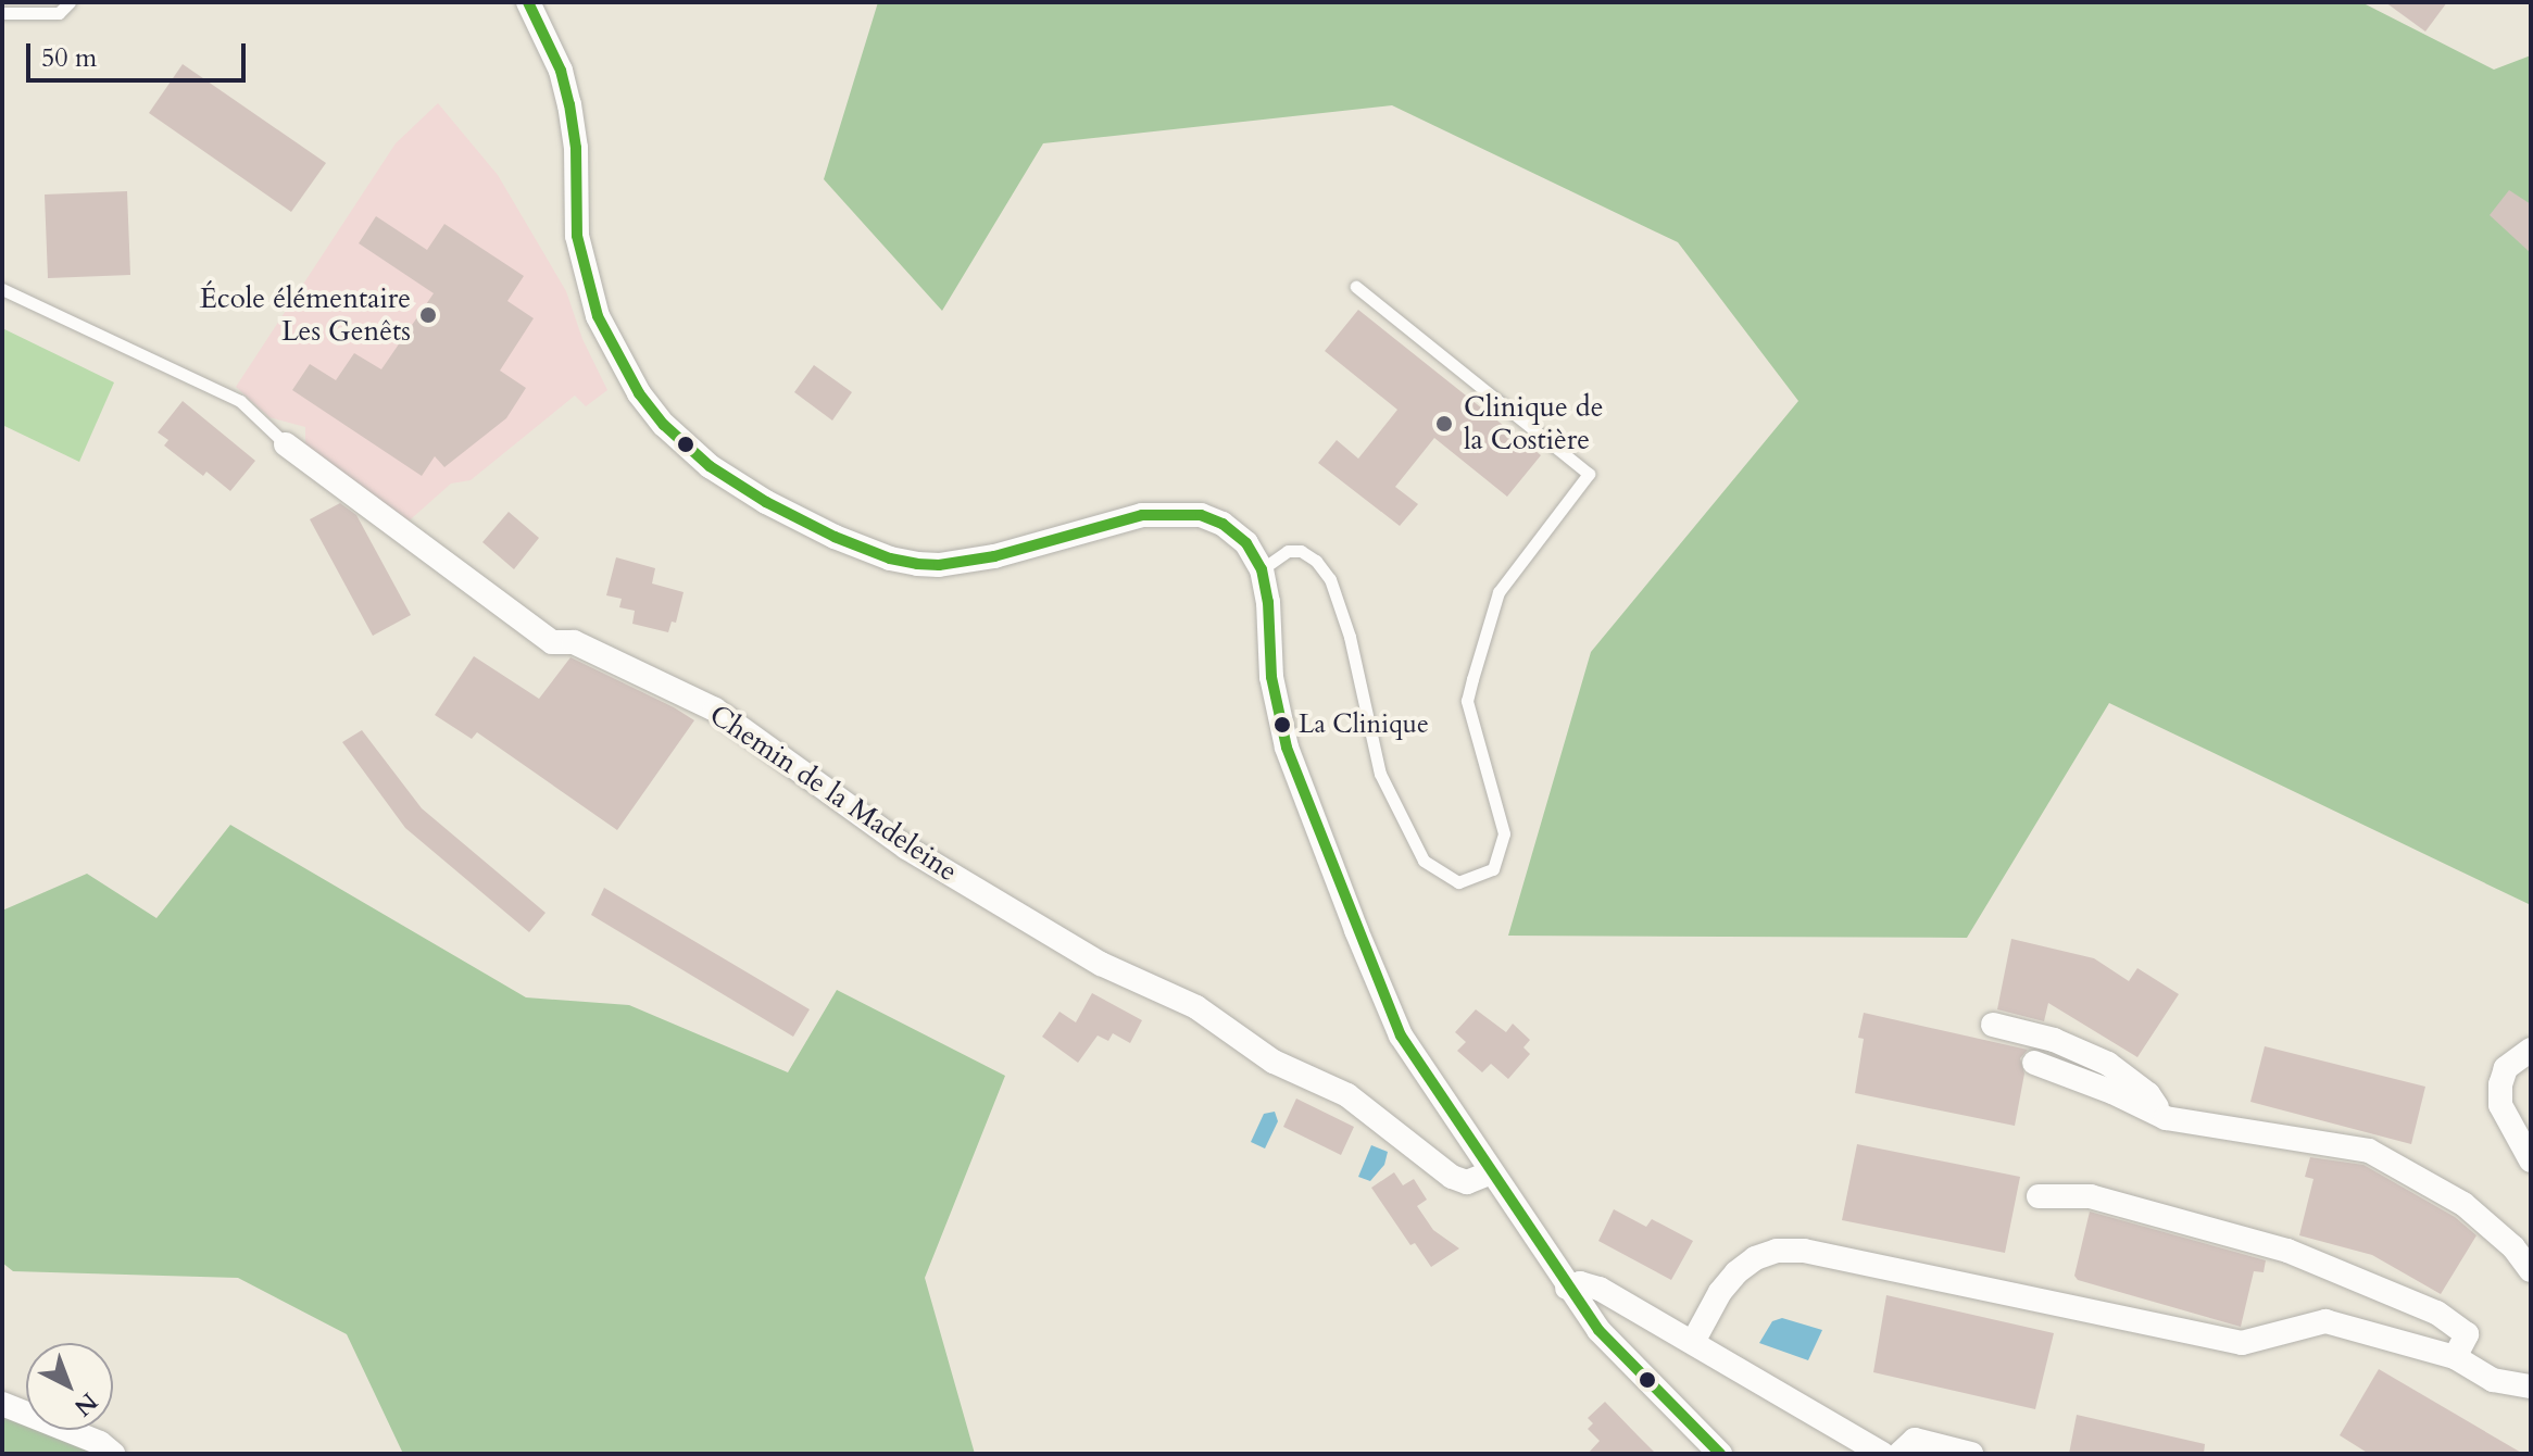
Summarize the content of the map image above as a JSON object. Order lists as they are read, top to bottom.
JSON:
{
  "streets": {
    "street": ["Chemin de la Madeleine"]
  },
  "places": ["École élémentaire Les Genêts", "Clinique de la Costière", "La Clinique"],
  "scale_bar": "50 m",
  "north": "bottom right"
}
